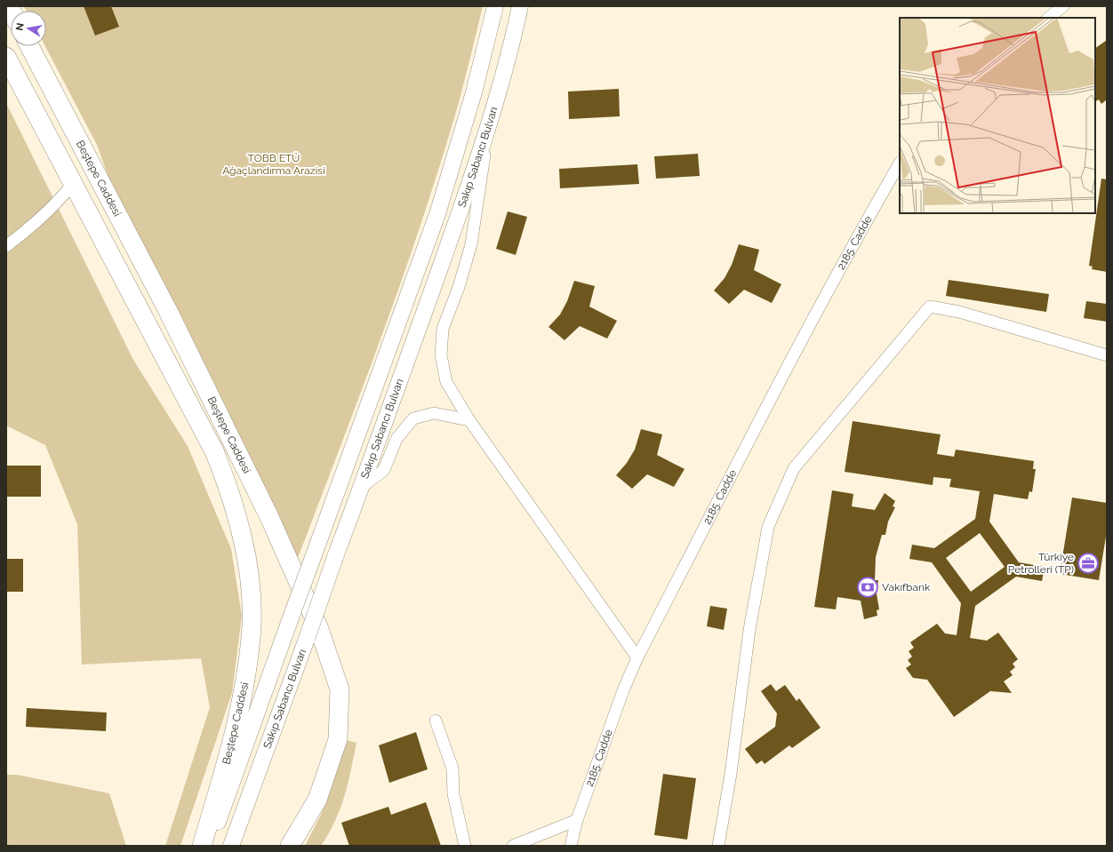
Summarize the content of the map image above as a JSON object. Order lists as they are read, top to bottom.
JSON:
{
  "streets": {
    "main road": ["Sakıp Sabancı Bulvarı", "Beştepe Caddesi"],
    "street": ["2185. Cadde"]
  },
  "parks": ["TOBB ETÜ Ağaçlandırma Arazisi"],
  "places": {
    "office": ["Türkiye Petrolleri (TP)"],
    "bank": ["Vakıfbank"]
  },
  "north": "left"
}
